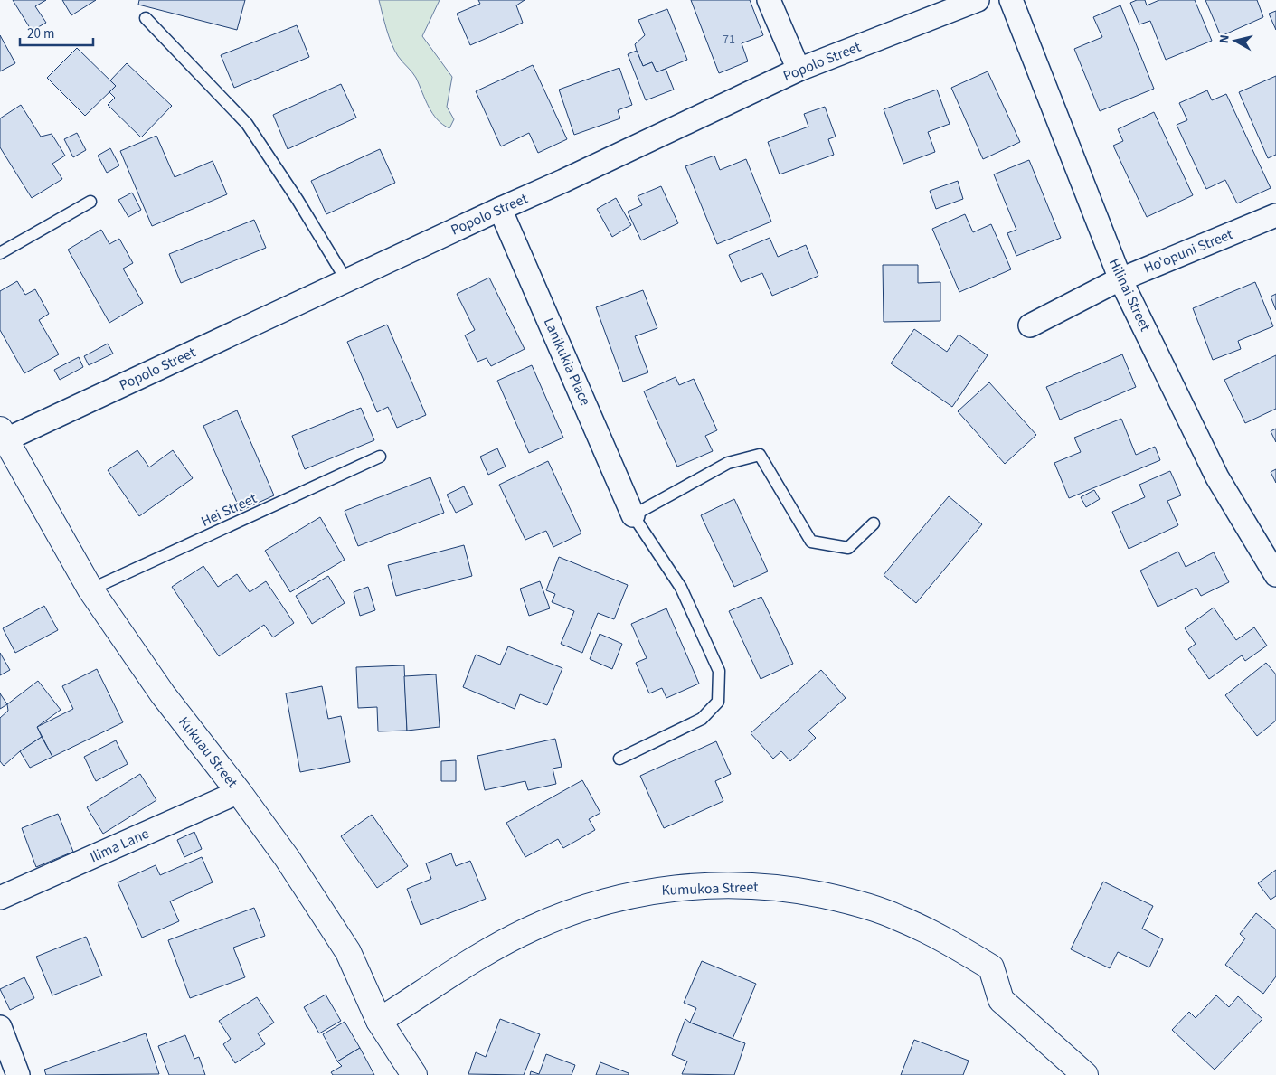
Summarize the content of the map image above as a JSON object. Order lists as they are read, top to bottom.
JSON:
{
  "streets": {
    "street": [
      "Popolo Street",
      "Ho'opuni Street",
      "Hilinai Street",
      "Lanikukia Place",
      "Kukuau Street",
      "Ilima Lane",
      "Kumukoa Street"
    ],
    "lane": ["Hei Street"]
  },
  "crossings": [
    ["Popolo Street", "Lanikukia Place"],
    ["Popolo Street", "Kukuau Street"],
    ["Ho'opuni Street", "Hilinai Street"],
    ["Hei Street", "Kukuau Street"],
    ["Kukuau Street", "Ilima Lane"],
    ["Kukuau Street", "Kumukoa Street"]
  ],
  "house_numbers": ["71"],
  "scale_bar": "20 m",
  "north": "left"
}
